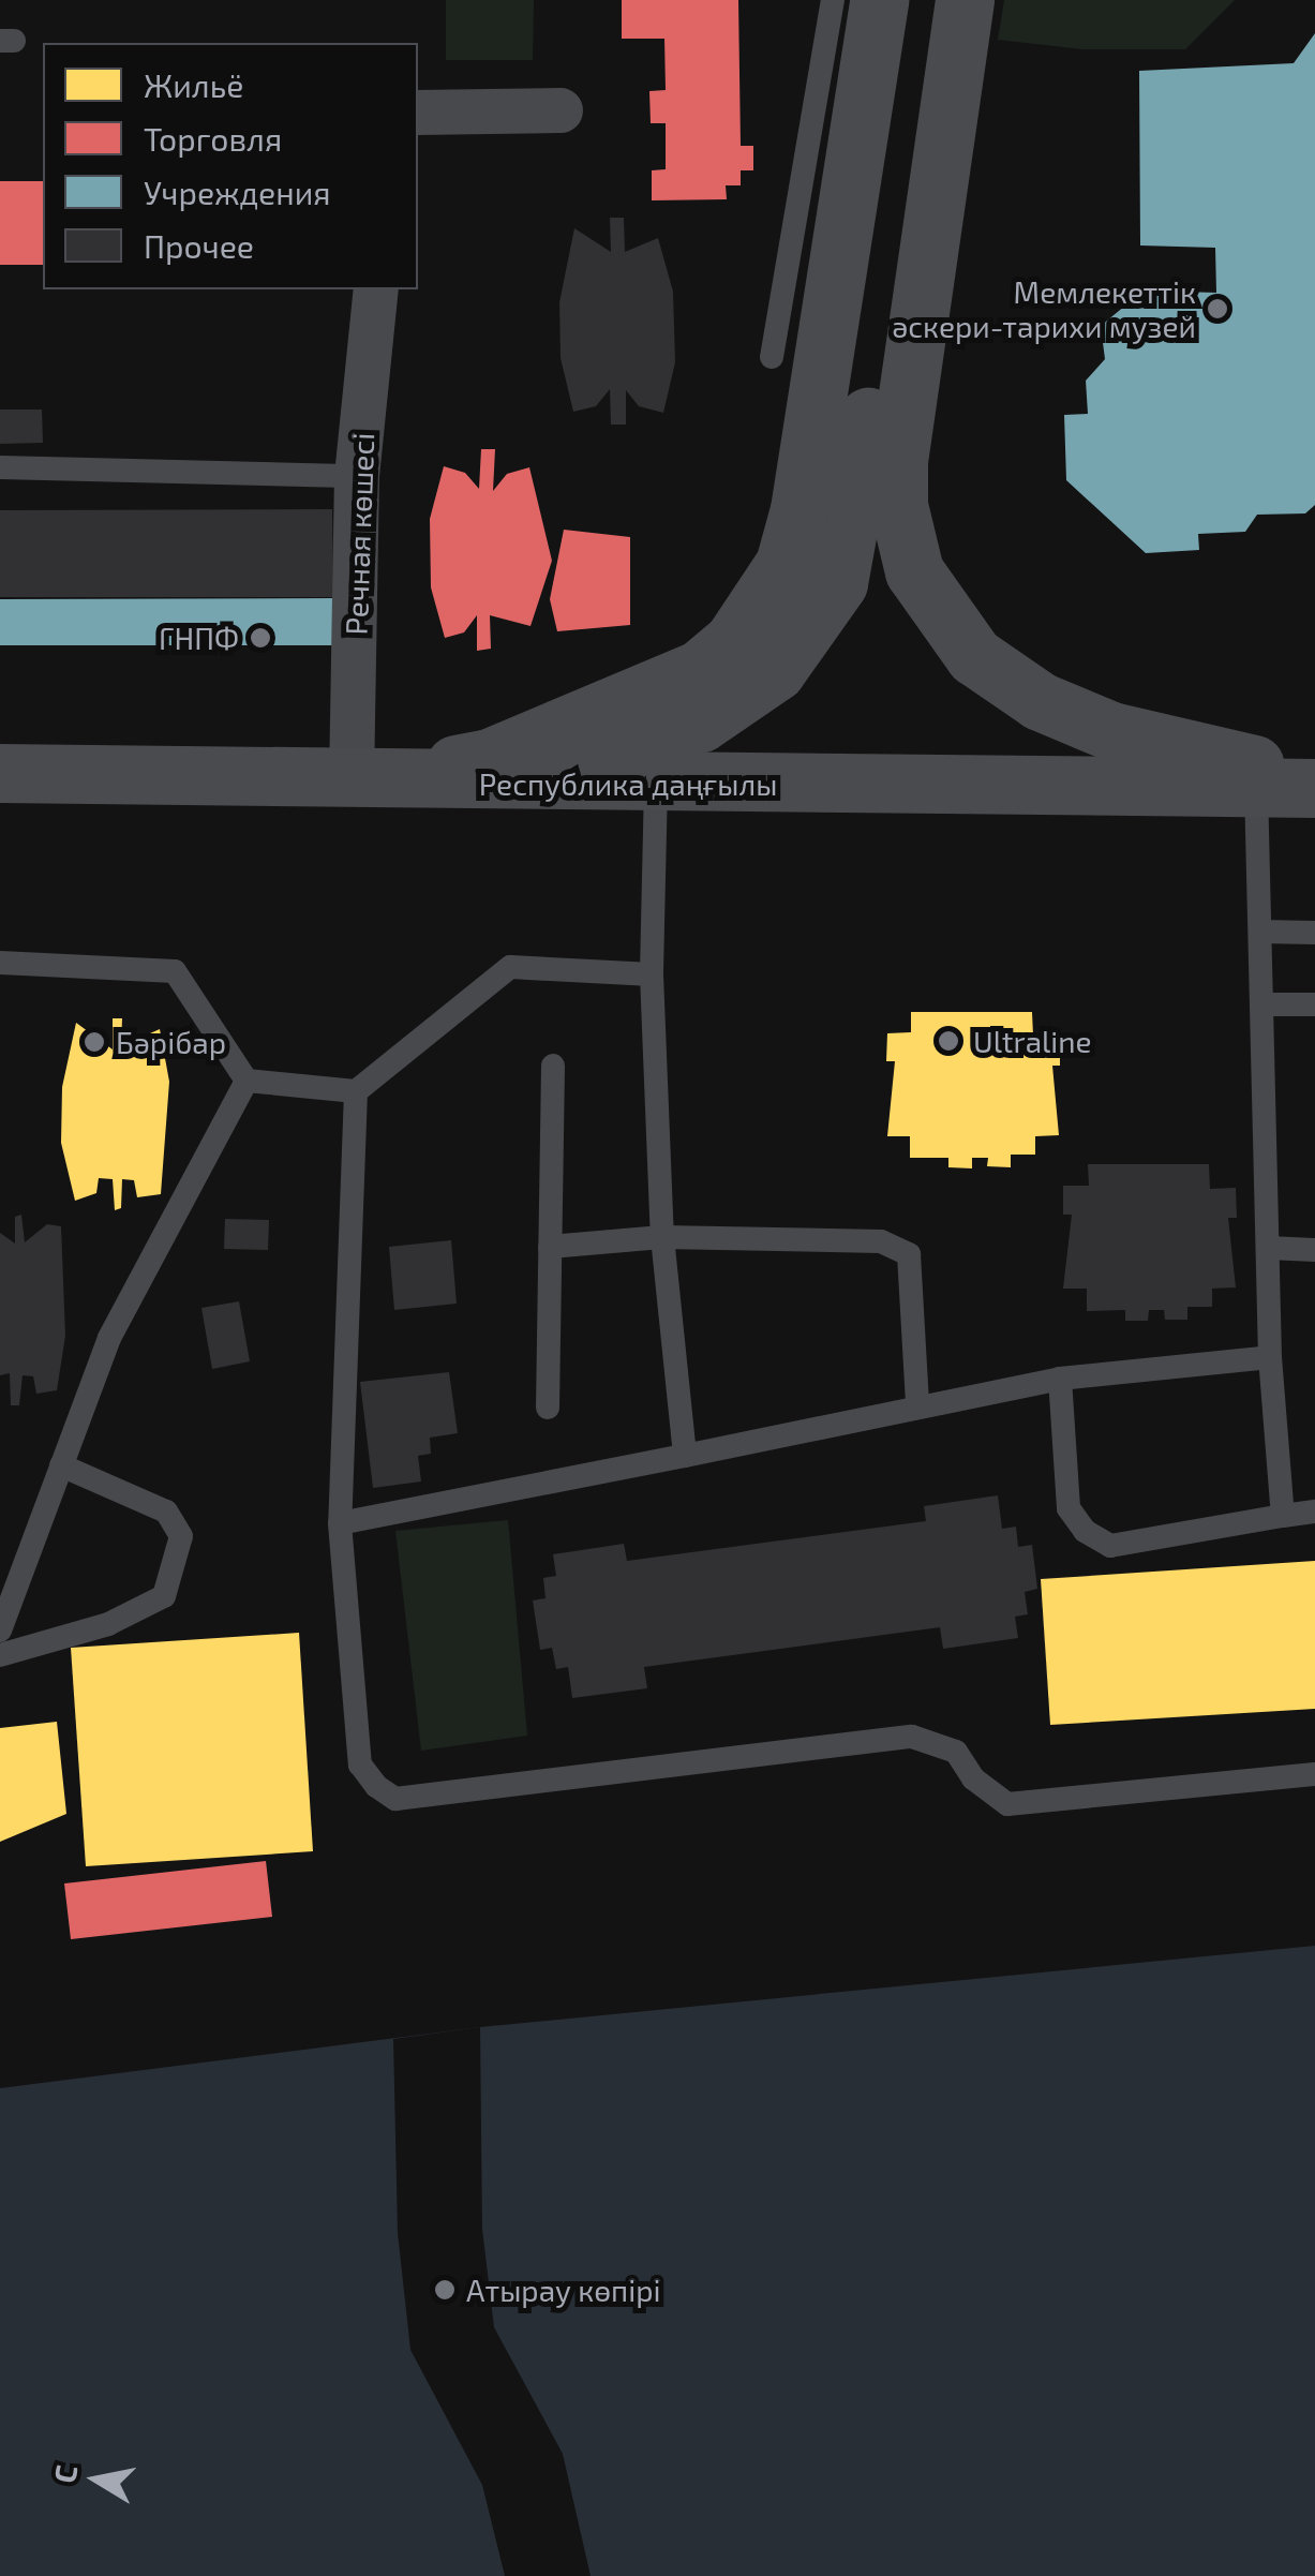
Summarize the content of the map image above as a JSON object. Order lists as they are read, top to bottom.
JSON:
{
  "streets": {
    "main road": ["Республика даңғылы"],
    "street": ["Речная көшесі"]
  },
  "crossings": [
    ["Речная көшесі", "Республика даңғылы"]
  ],
  "places": [
    "Мемлекеттік әскери-тарихи музей",
    "ГНПФ",
    "Ultraline",
    "Бәрібар",
    "Атырау көпірі"
  ],
  "legend": [
    "Жильё",
    "Торговля",
    "Учреждения",
    "Прочее"
  ],
  "north": "left"
}
